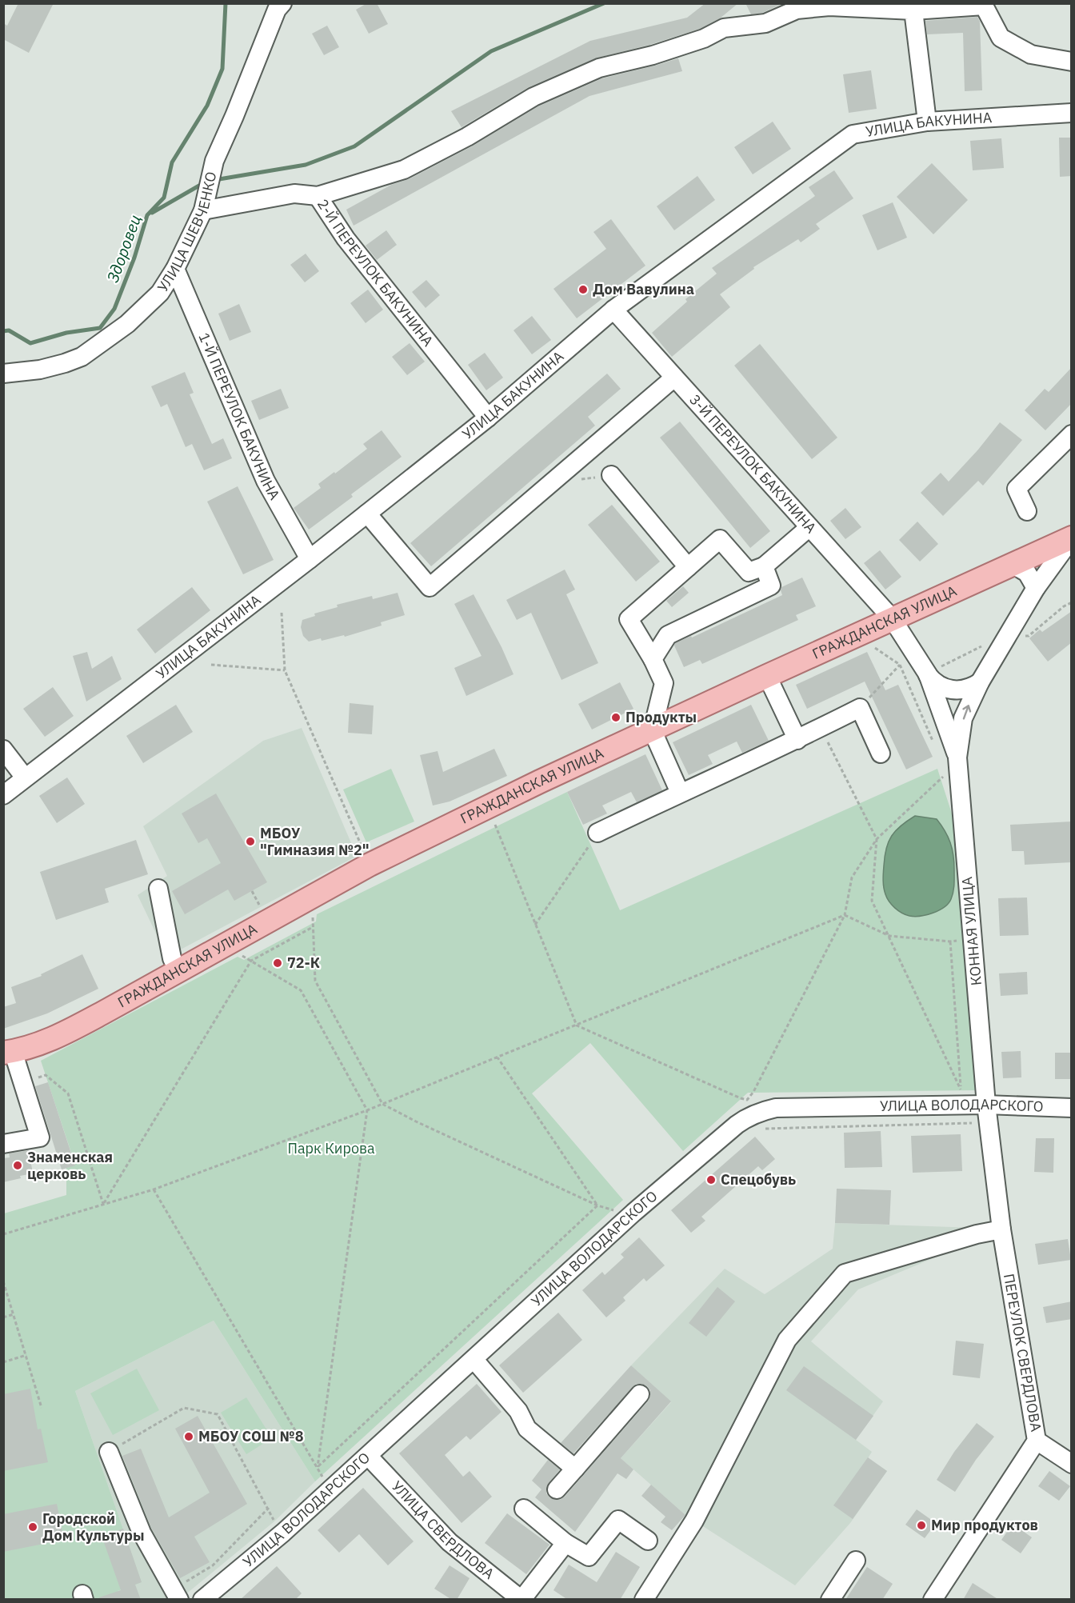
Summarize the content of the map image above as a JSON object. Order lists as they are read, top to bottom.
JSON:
{
  "streets": {
    "main road": ["ГРАЖДАНСКАЯ УЛИЦА"],
    "street": [
      "УЛИЦА БАКУНИНА",
      "УЛИЦА ШЕВЧЕНКО",
      "2-Й ПЕРЕУЛОК БАКУНИНА",
      "1-Й ПЕРЕУЛОК БАКУНИНА",
      "3-Й ПЕРЕУЛОК БАКУНИНА",
      "КОННАЯ УЛИЦА",
      "УЛИЦА ВОЛОДАРСКОГО",
      "ПЕРЕУЛОК СВЕРДЛОВА",
      "УЛИЦА СВЕРДЛОВА"
    ]
  },
  "crossings": [
    ["УЛИЦА БАКУНИНА", "2-Й ПЕРЕУЛОК БАКУНИНА"],
    ["УЛИЦА БАКУНИНА", "1-Й ПЕРЕУЛОК БАКУНИНА"],
    ["УЛИЦА БАКУНИНА", "3-Й ПЕРЕУЛОК БАКУНИНА"],
    ["УЛИЦА ШЕВЧЕНКО", "2-Й ПЕРЕУЛОК БАКУНИНА"],
    ["УЛИЦА ШЕВЧЕНКО", "1-Й ПЕРЕУЛОК БАКУНИНА"],
    ["3-Й ПЕРЕУЛОК БАКУНИНА", "ГРАЖДАНСКАЯ УЛИЦА"],
    ["3-Й ПЕРЕУЛОК БАКУНИНА", "КОННАЯ УЛИЦА"],
    ["ГРАЖДАНСКАЯ УЛИЦА", "КОННАЯ УЛИЦА"],
    ["КОННАЯ УЛИЦА", "УЛИЦА ВОЛОДАРСКОГО"],
    ["КОННАЯ УЛИЦА", "ПЕРЕУЛОК СВЕРДЛОВА"],
    ["УЛИЦА ВОЛОДАРСКОГО", "ПЕРЕУЛОК СВЕРДЛОВА"],
    ["УЛИЦА ВОЛОДАРСКОГО", "УЛИЦА СВЕРДЛОВА"]
  ],
  "water": ["Здоровец"],
  "parks": ["Парк Кирова"],
  "places": [
    "Дом Вавулина",
    "Продукты",
    "МБОУ \"Гимназия №2\"",
    "72-К",
    "Знаменская церковь",
    "Спецобувь",
    "МБОУ СОШ №8",
    "Мир продуктов",
    "Городской Дом Культуры"
  ]
}
